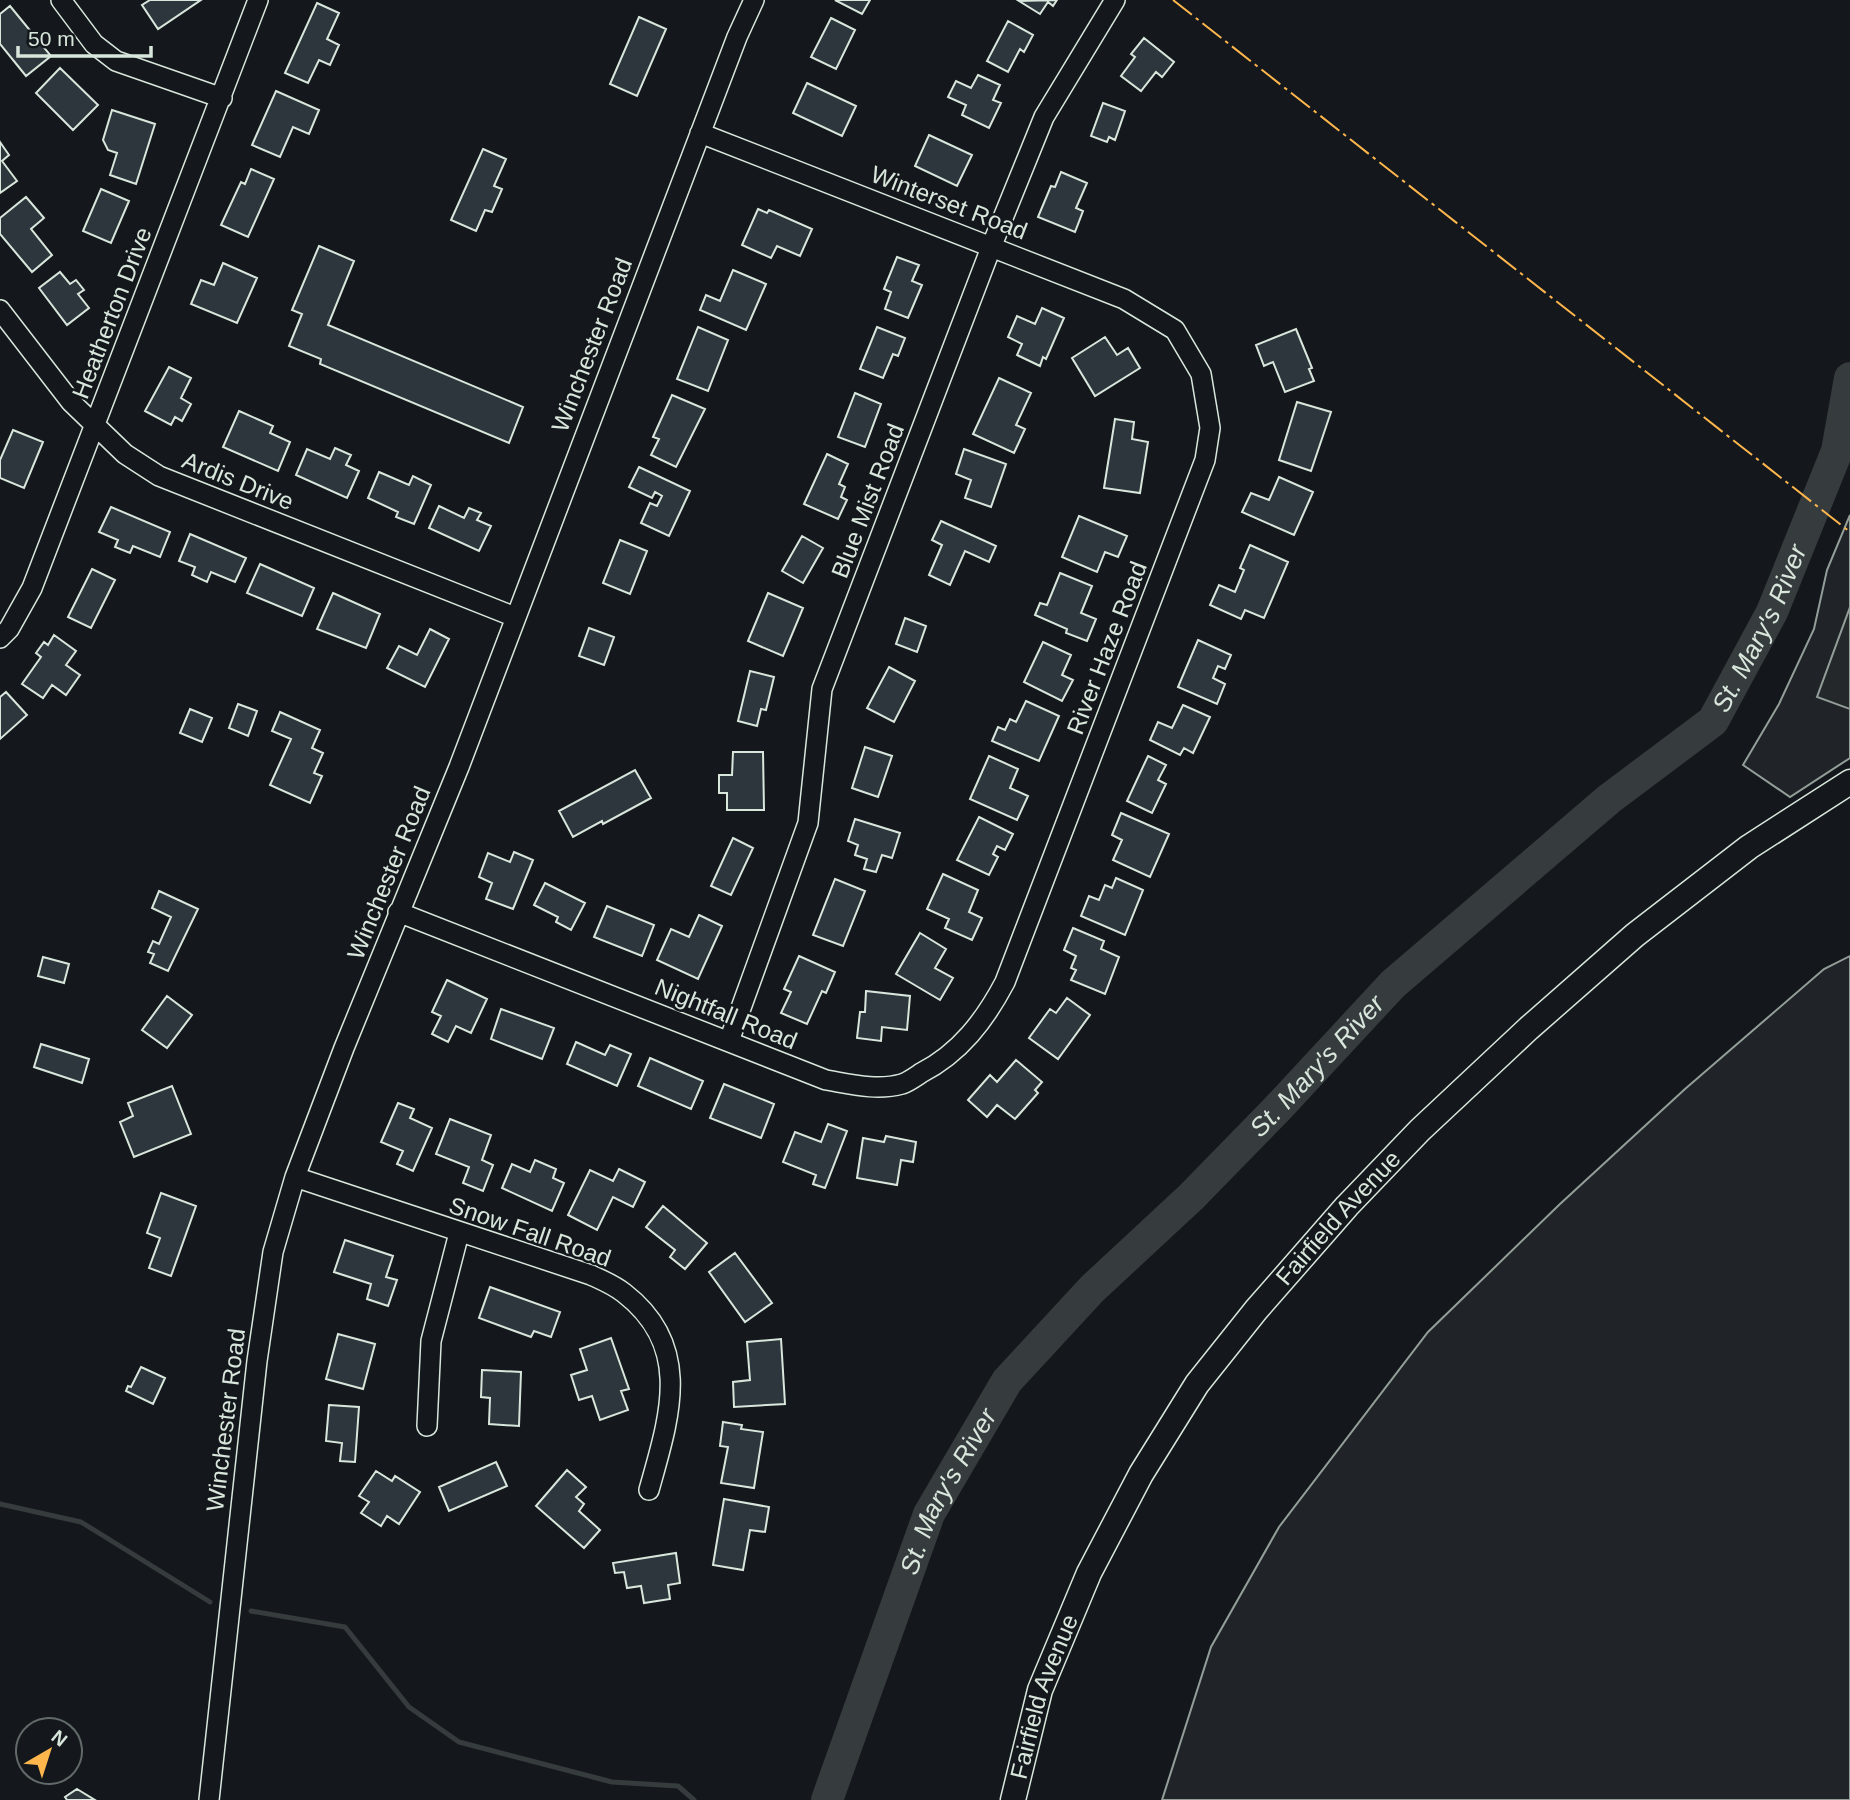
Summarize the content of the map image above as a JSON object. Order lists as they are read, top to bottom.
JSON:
{
  "streets": {
    "main road": ["Fairfield Avenue"],
    "street": [
      "Winterset Road",
      "Heatherton Drive",
      "Winchester Road",
      "Ardis Drive",
      "Blue Mist Road",
      "River Haze Road",
      "Nightfall Road",
      "Snow Fall Road"
    ]
  },
  "crossings": [
    ["Winterset Road", "Winchester Road"],
    ["Winterset Road", "Blue Mist Road"],
    ["Winterset Road", "River Haze Road"],
    ["Heatherton Drive", "Ardis Drive"],
    ["Winchester Road", "Ardis Drive"],
    ["Winchester Road", "Nightfall Road"],
    ["Winchester Road", "Snow Fall Road"],
    ["Blue Mist Road", "Nightfall Road"],
    ["River Haze Road", "Nightfall Road"]
  ],
  "water": ["St. Mary's River"],
  "scale_bar": "50 m",
  "north": "top right"
}
